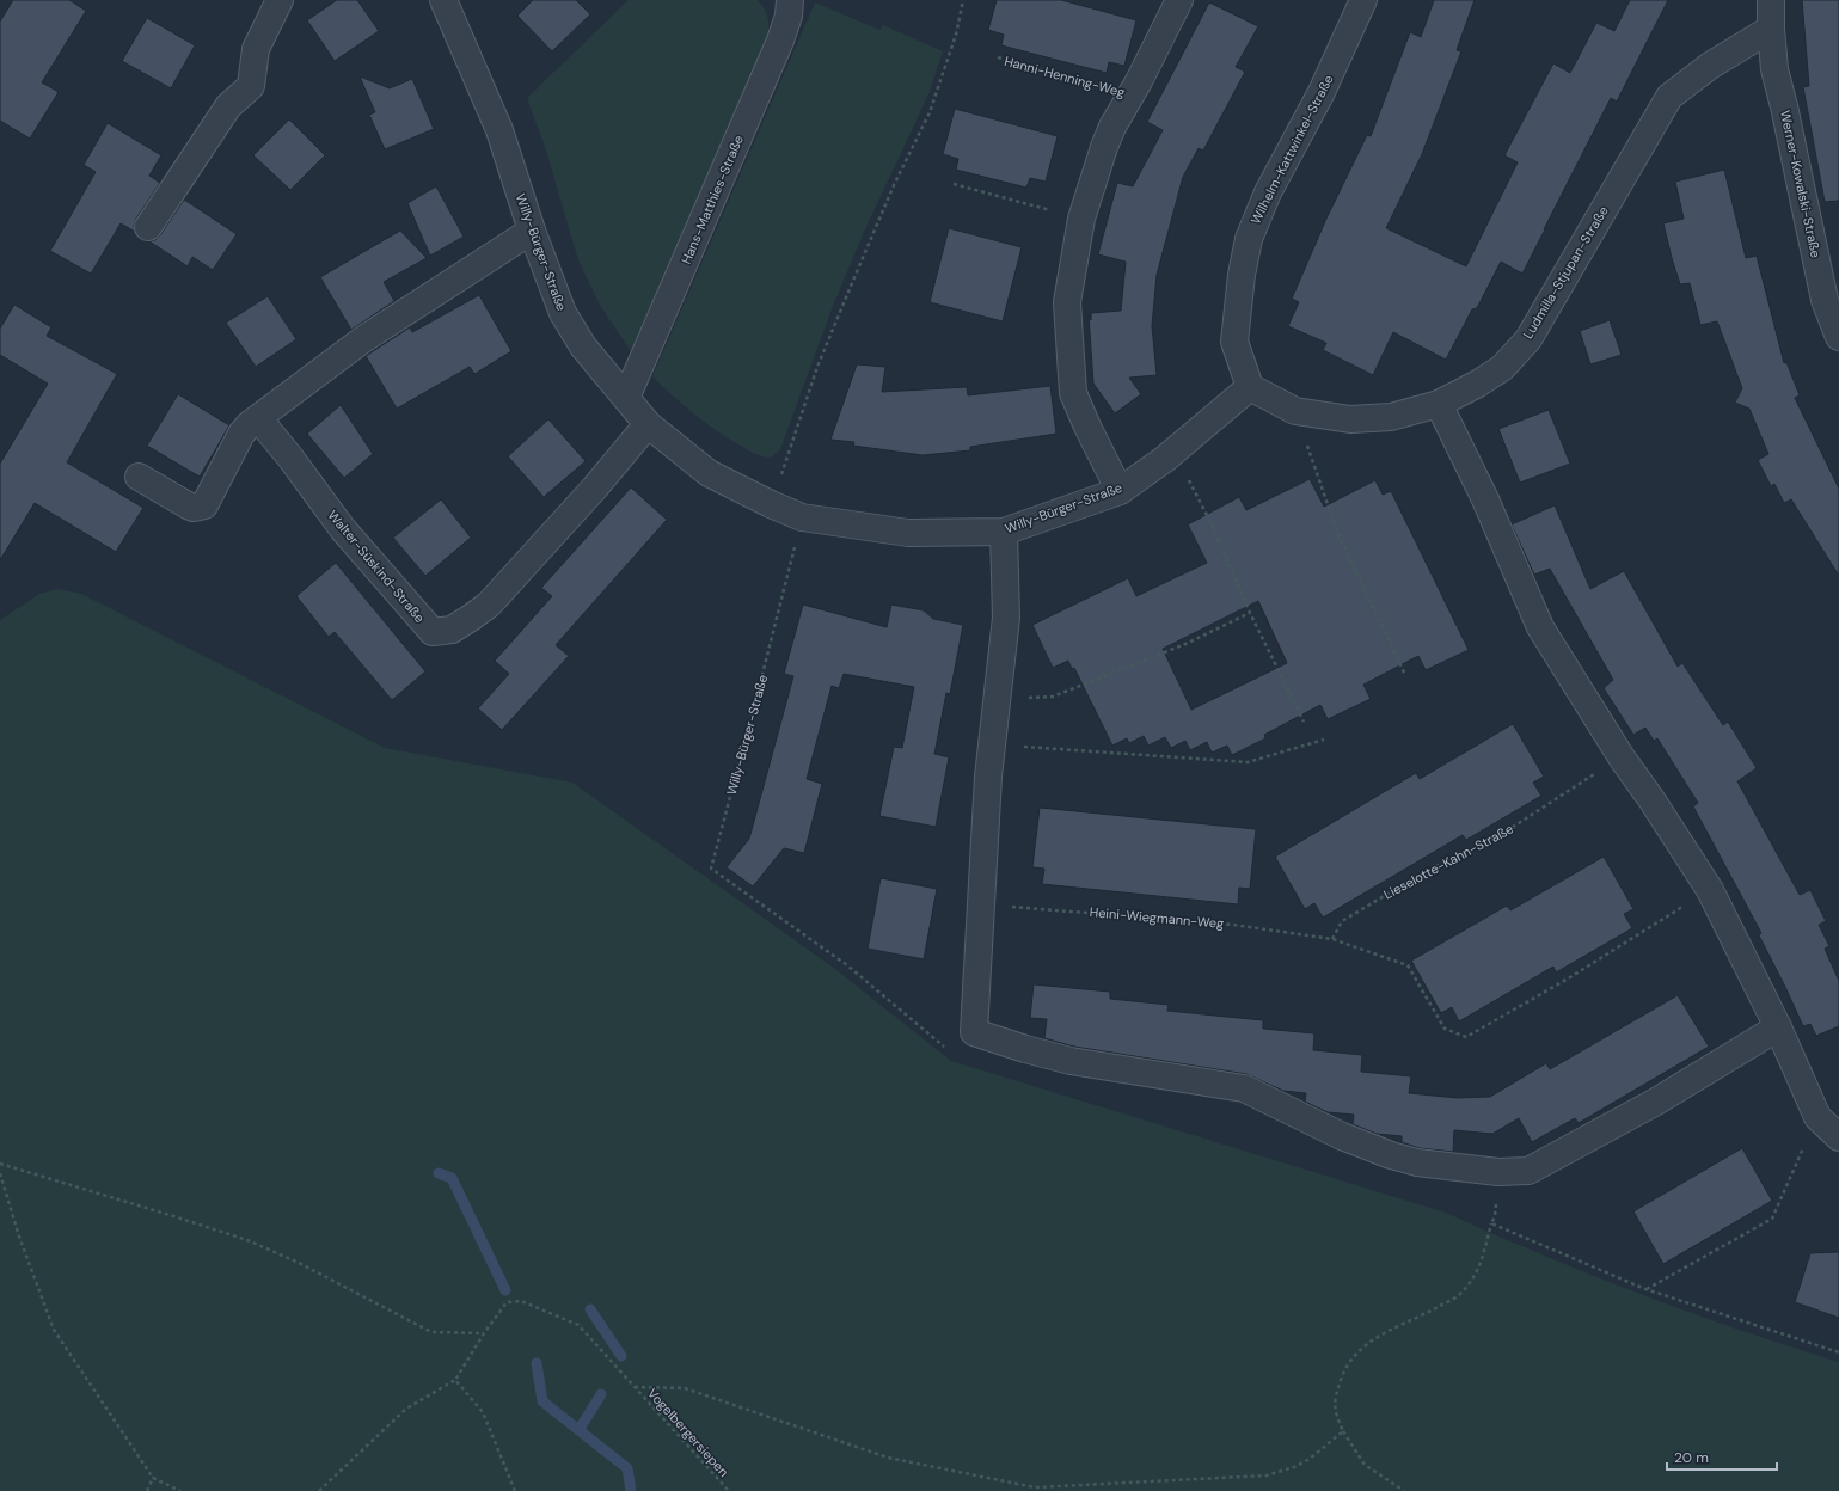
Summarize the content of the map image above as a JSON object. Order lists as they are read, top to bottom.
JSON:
{
  "streets": {
    "street": [
      "Hanni-Henning-Weg",
      "Wilhelm-Kattwinkel-Straße",
      "Werner-Kowalski-Straße",
      "Hans-Matthies-Straße",
      "Willy-Bürger-Straße",
      "Ludmilla-Stjupan-Straße",
      "Walter-Süskind-Straße"
    ],
    "path": ["Lieselotte-Kahn-Straße", "Heini-Wiegmann-Weg", "Vogelbergersiepen"]
  },
  "crossings": [
    ["Hanni-Henning-Weg", "Willy-Bürger-Straße"],
    ["Wilhelm-Kattwinkel-Straße", "Willy-Bürger-Straße"],
    ["Wilhelm-Kattwinkel-Straße", "Ludmilla-Stjupan-Straße"],
    ["Werner-Kowalski-Straße", "Ludmilla-Stjupan-Straße"],
    ["Hans-Matthies-Straße", "Willy-Bürger-Straße"],
    ["Willy-Bürger-Straße", "Ludmilla-Stjupan-Straße"],
    ["Willy-Bürger-Straße", "Walter-Süskind-Straße"],
    ["Lieselotte-Kahn-Straße", "Heini-Wiegmann-Weg"]
  ],
  "scale_bar": "20 m"
}
